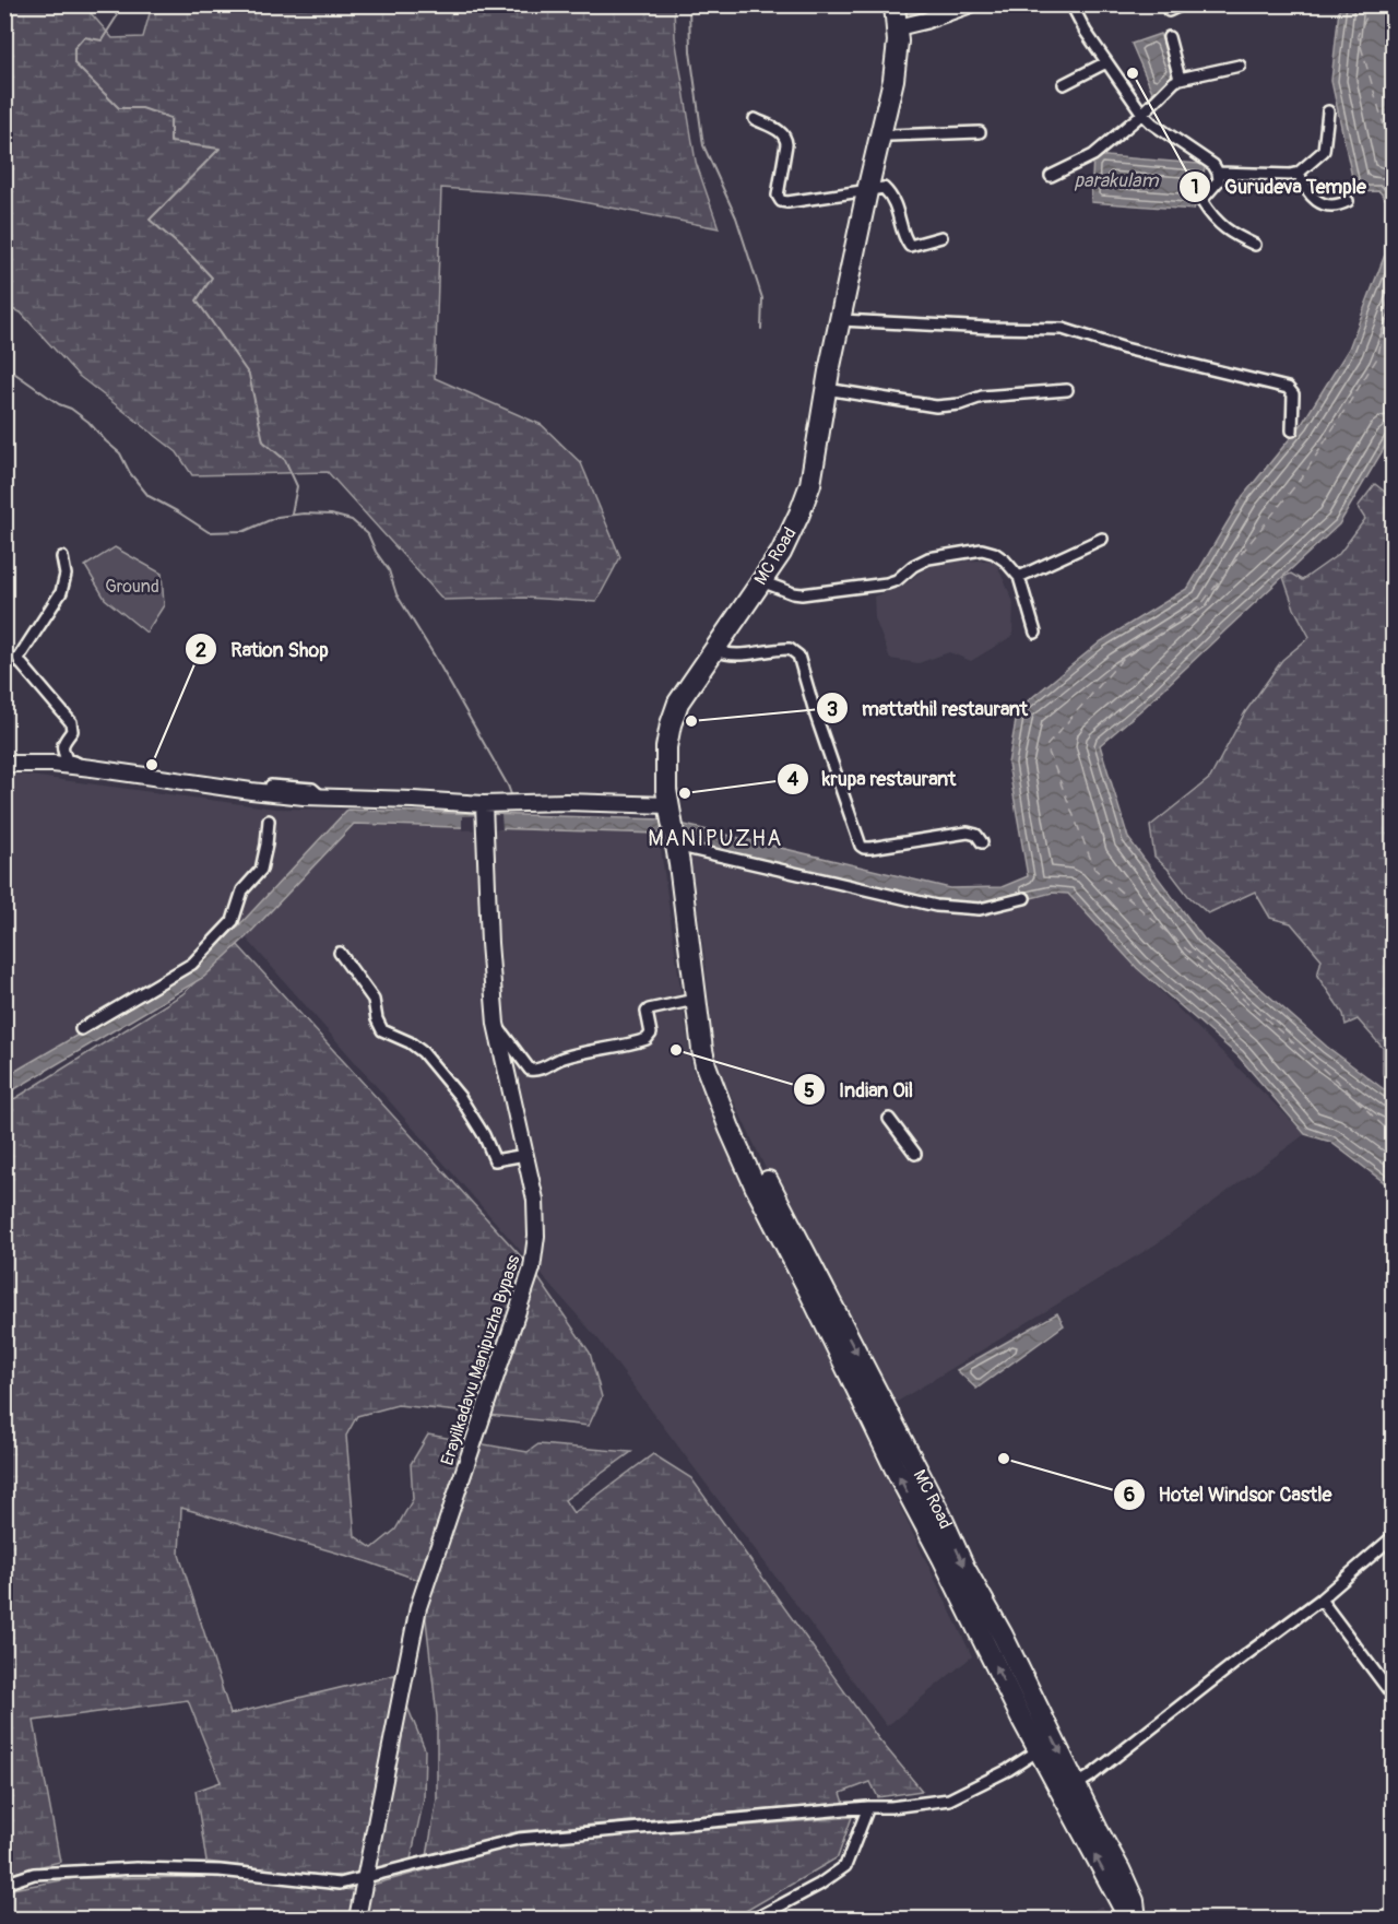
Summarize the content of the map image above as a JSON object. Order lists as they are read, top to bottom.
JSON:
{
  "streets": {
    "highway": ["MC Road"],
    "main road": ["Erayilkadavu Manipuzha Bypass"]
  },
  "districts": ["MANIPUZHA"],
  "water": ["parakulam"],
  "parks": ["Ground"],
  "places": [
    "Gurudeva Temple",
    "mattathil restaurant",
    "Ration Shop",
    "krupa restaurant",
    "Indian Oil",
    "Hotel Windsor Castle"
  ]
}
